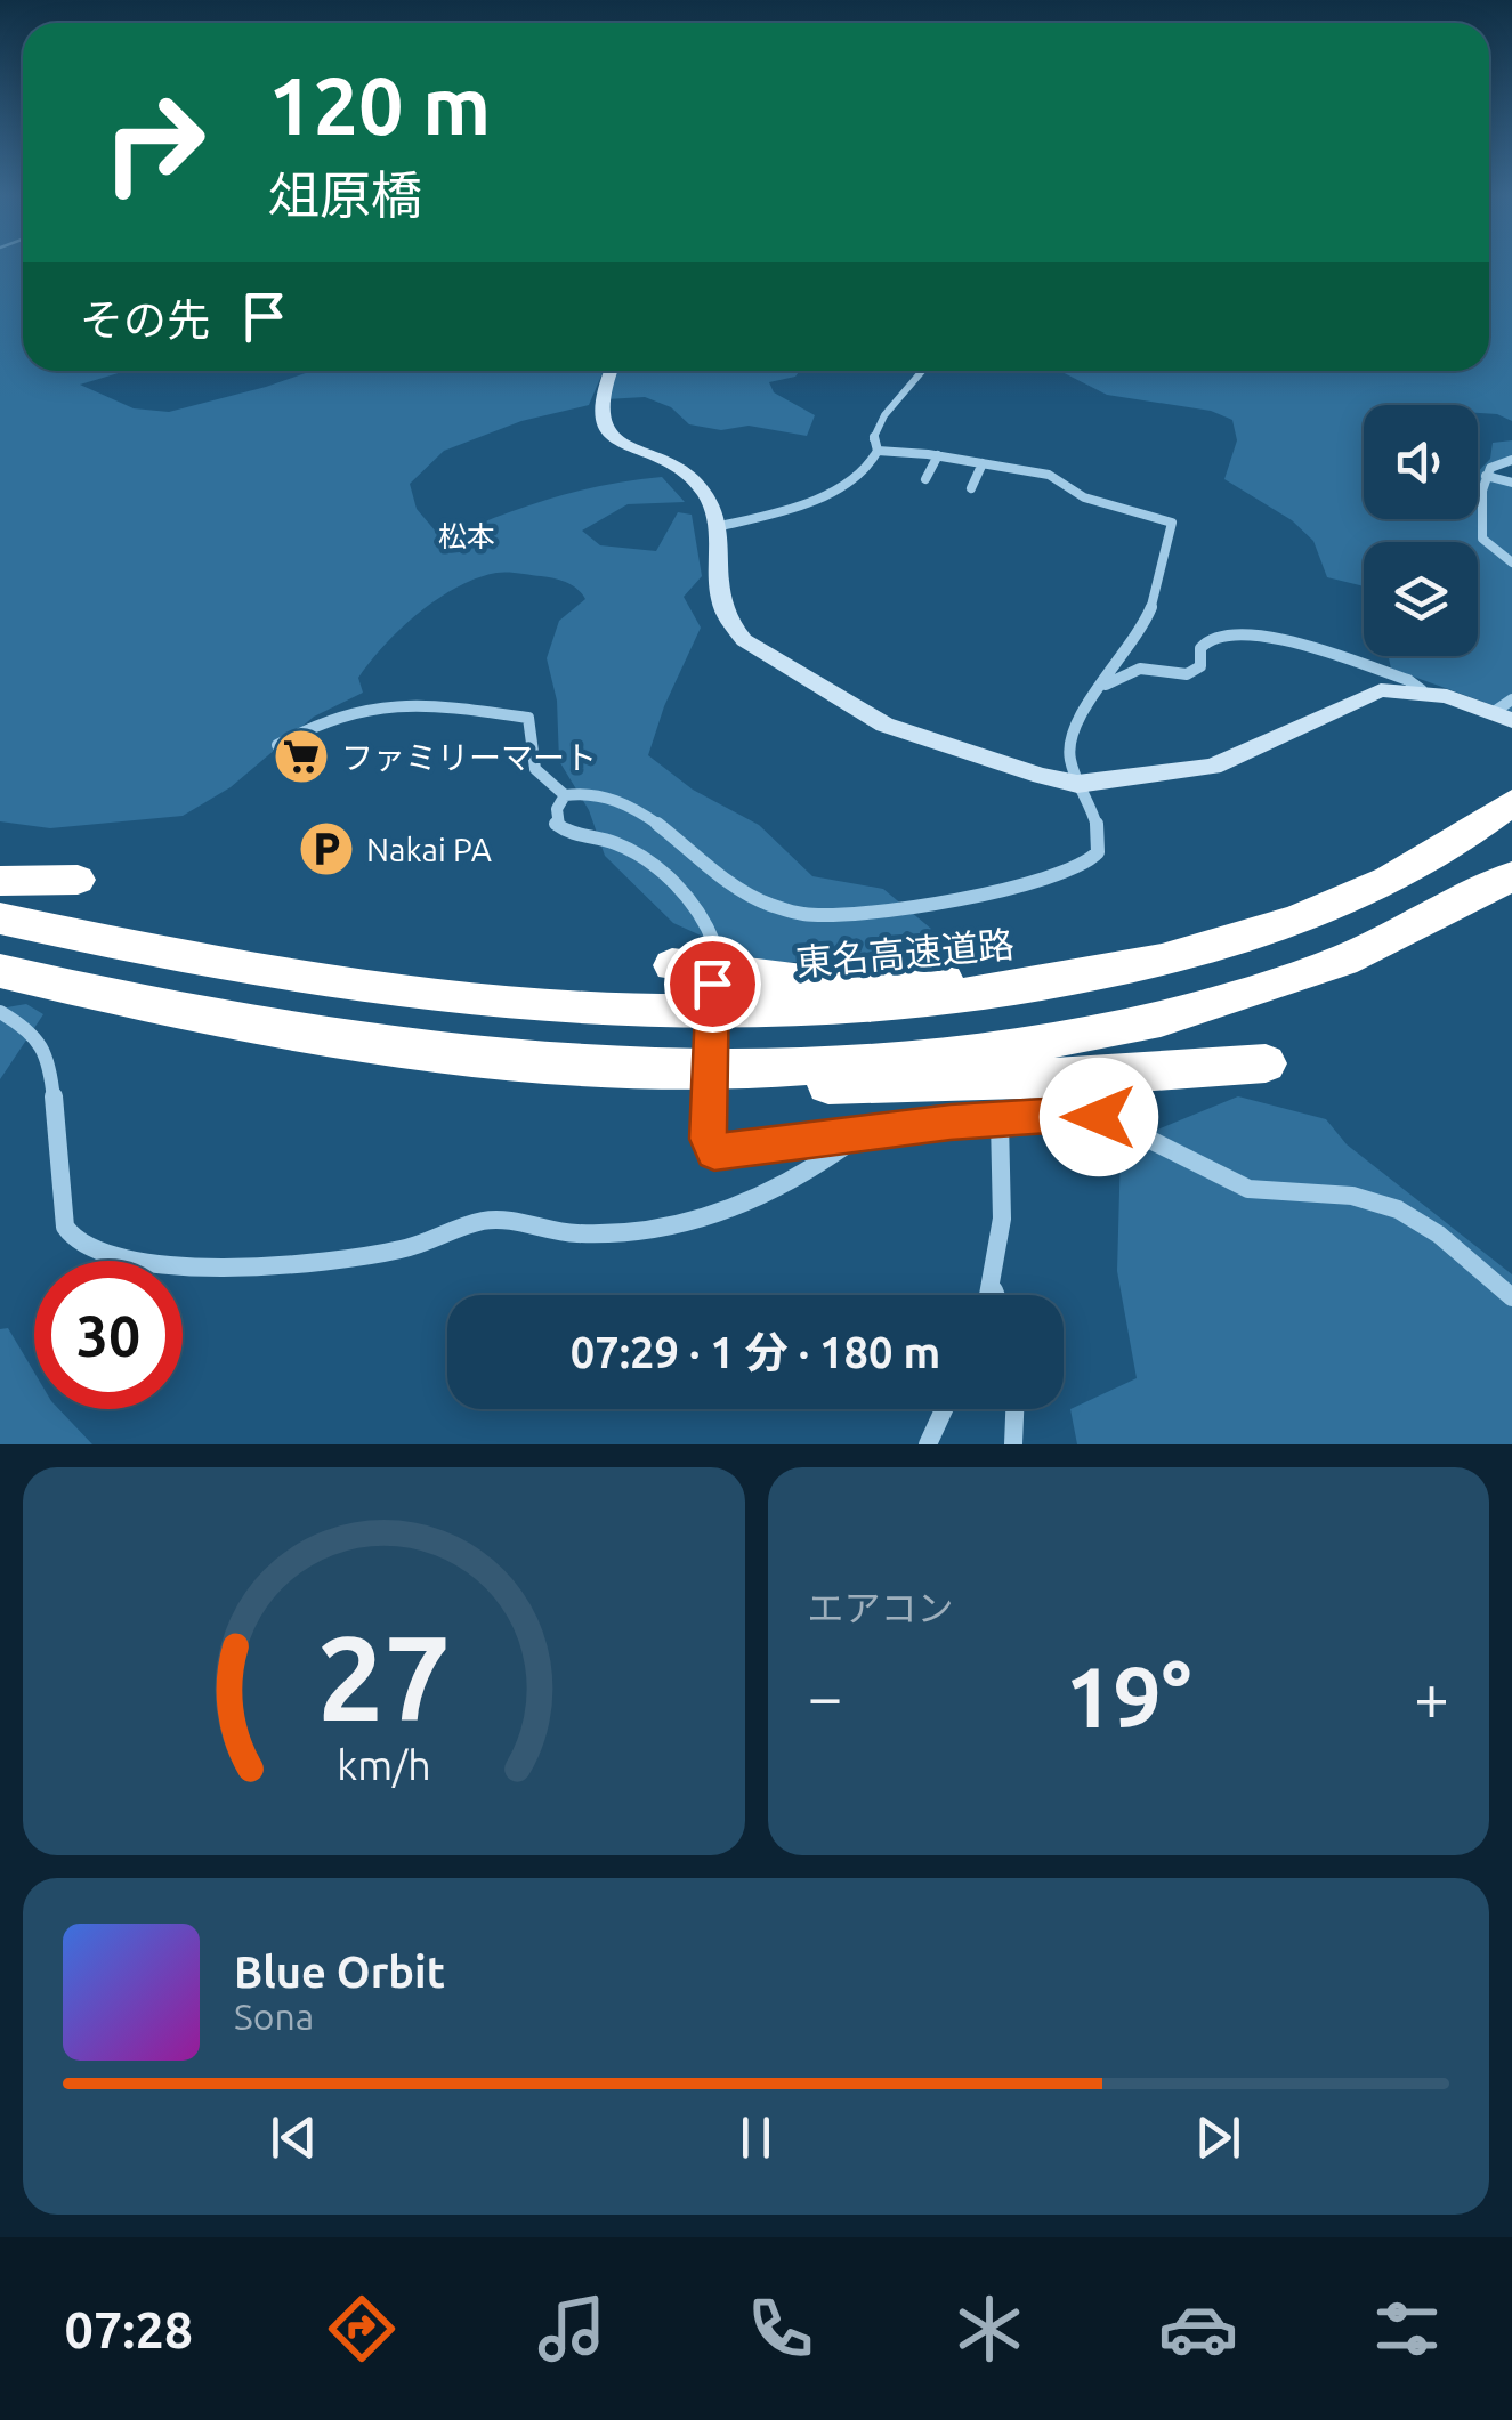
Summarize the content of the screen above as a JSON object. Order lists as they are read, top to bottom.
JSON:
{
  "streets": {
    "highway": ["東名高速道路"]
  },
  "districts": ["松本"],
  "places": {
    "supermarket": ["ファミリーマート"],
    "parking": ["Nakai PA"]
  },
  "page": {
    "turn": ["120 m", "俎原橋"],
    "then": "その先",
    "limit": "30",
    "trip": "07:29 · 1 分 · 180 m",
    "tile": "エアコン",
    "heat": ["−", "19°", "+"],
    "song": ["Blue Orbit", "Sona"],
    "tabs": "07:28",
    "gauge": ["27", "km/h"]
  }
}
